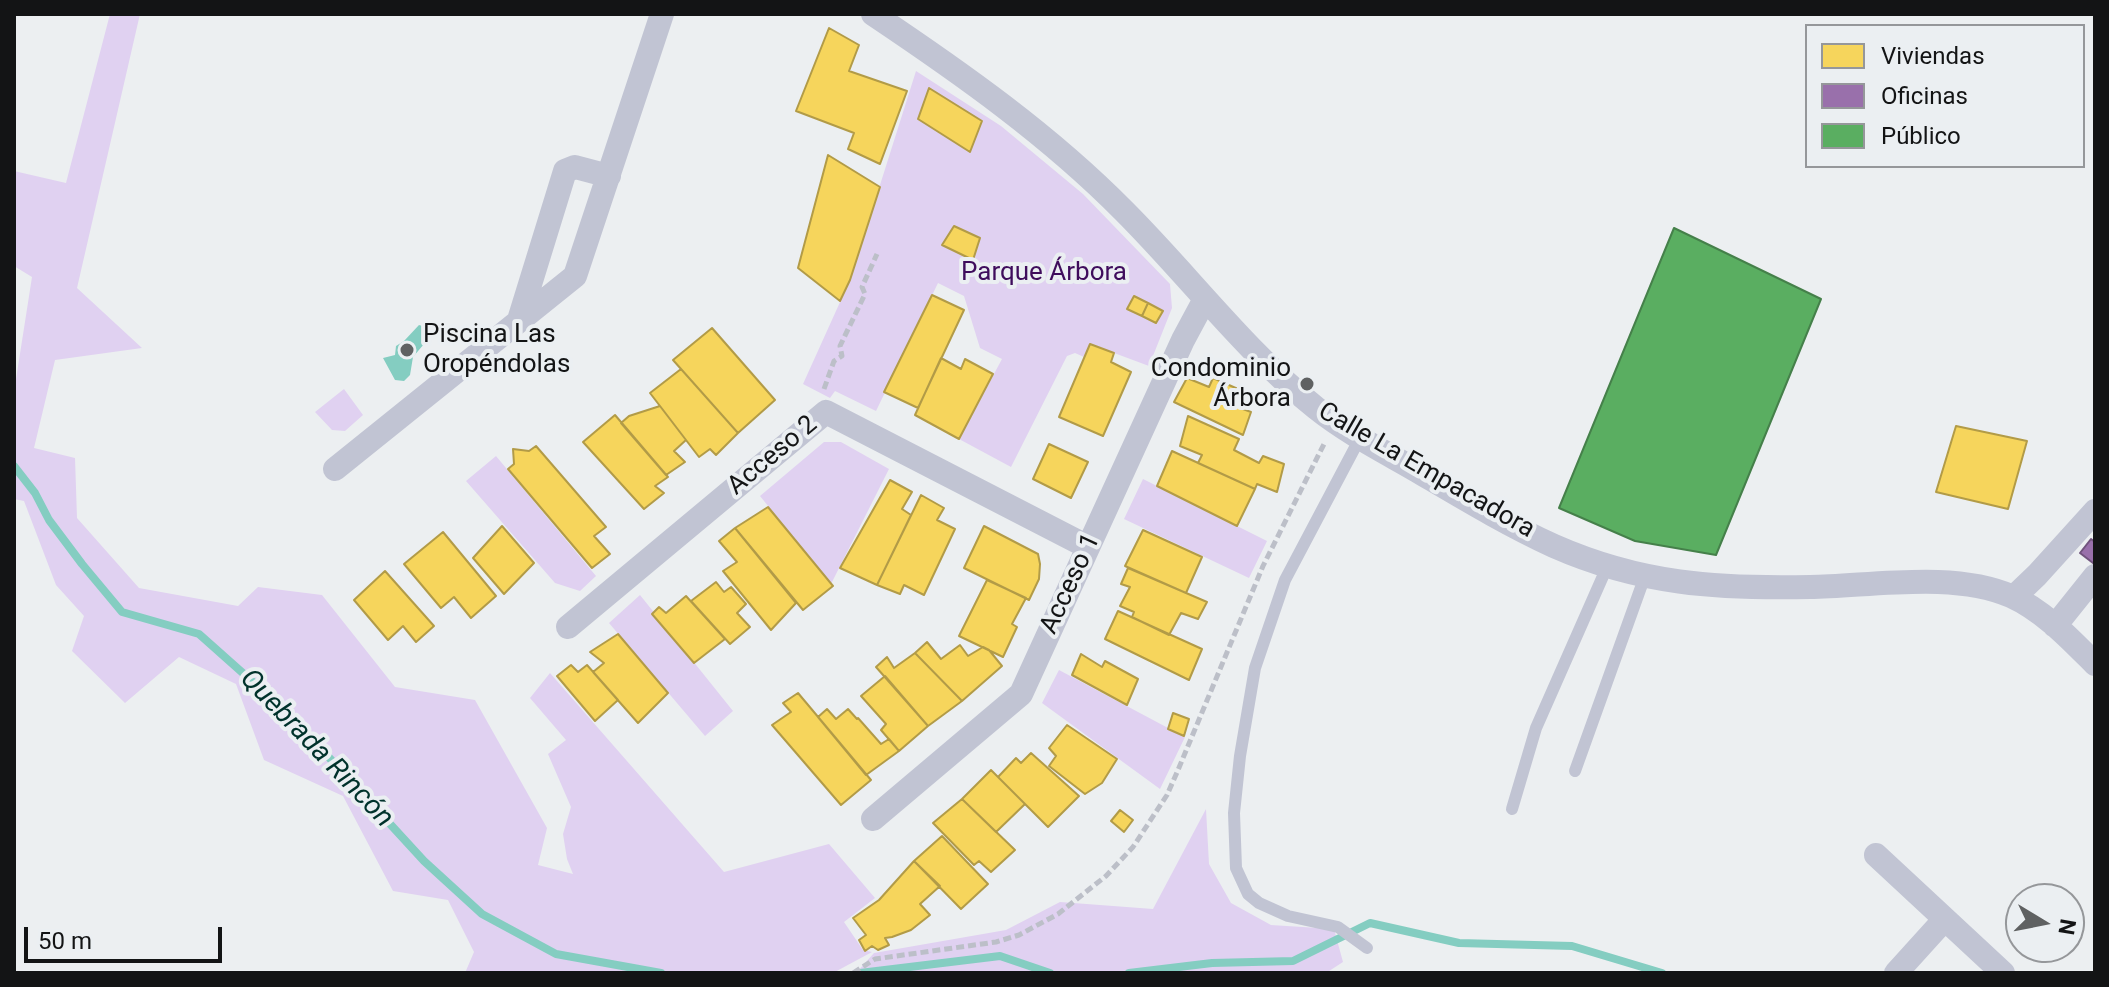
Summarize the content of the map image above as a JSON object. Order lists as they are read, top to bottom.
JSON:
{
  "streets": {
    "street": ["Acceso 2", "Calle La Empacadora", "Acceso 1"]
  },
  "crossings": [
    ["Acceso 2", "Acceso 1"],
    ["Calle La Empacadora", "Acceso 1"]
  ],
  "water": ["Quebrada Rincón"],
  "parks": ["Parque Árbora"],
  "places": ["Piscina Las Oropéndolas", "Condominio Árbora"],
  "legend": ["Viviendas", "Oficinas", "Público"],
  "scale_bar": "50 m",
  "north": "right"
}
